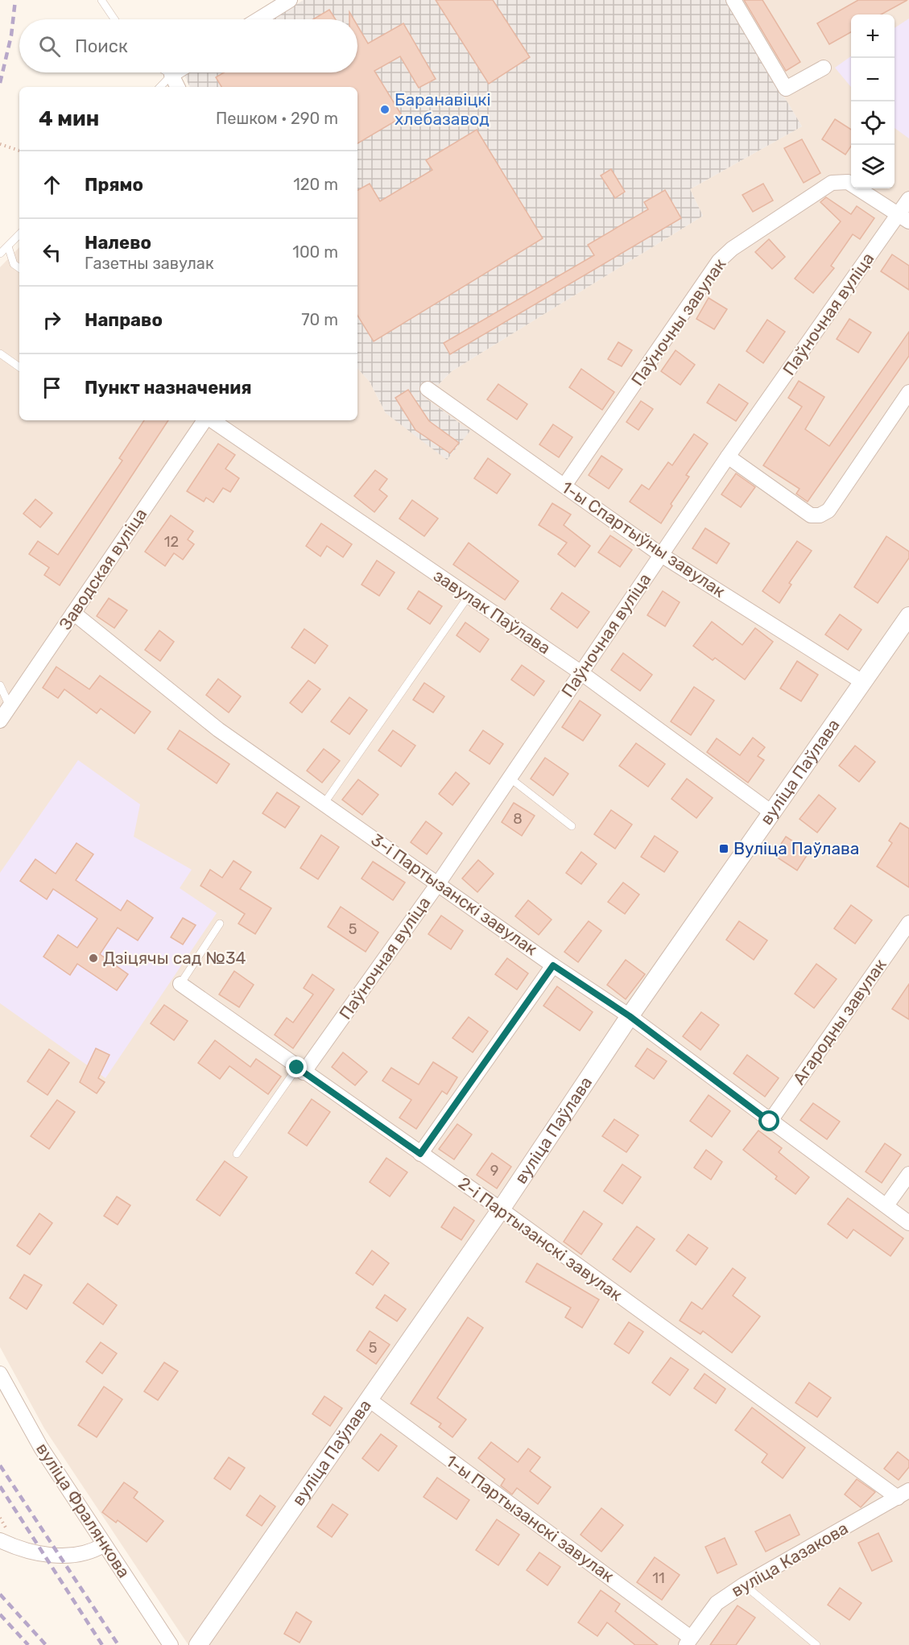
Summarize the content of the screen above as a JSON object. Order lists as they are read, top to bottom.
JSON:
{
  "streets": {
    "street": [
      "Паўночная вуліца",
      "Паўночны завулак",
      "1-ы Спартыўны завулак",
      "Заводская вуліца",
      "завулак Паўлава",
      "вуліца Паўлава",
      "3-і Партызанскі завулак",
      "Агародны завулак",
      "2-і Партызанскі завулак",
      "вуліца Фралянкова",
      "1-ы Партызанскі завулак",
      "вуліца Казакова"
    ]
  },
  "crossings": [
    ["Паўночная вуліца", "Паўночны завулак"],
    ["Паўночная вуліца", "1-ы Спартыўны завулак"],
    ["Паўночная вуліца", "завулак Паўлава"],
    ["Паўночная вуліца", "3-і Партызанскі завулак"],
    ["Паўночная вуліца", "2-і Партызанскі завулак"],
    ["Паўночны завулак", "1-ы Спартыўны завулак"],
    ["1-ы Спартыўны завулак", "вуліца Паўлава"],
    ["Заводская вуліца", "3-і Партызанскі завулак"],
    ["завулак Паўлава", "вуліца Паўлава"],
    ["вуліца Паўлава", "3-і Партызанскі завулак"],
    ["вуліца Паўлава", "2-і Партызанскі завулак"],
    ["вуліца Паўлава", "1-ы Партызанскі завулак"],
    ["3-і Партызанскі завулак", "Агародны завулак"],
    ["2-і Партызанскі завулак", "вуліца Казакова"],
    ["1-ы Партызанскі завулак", "вуліца Казакова"]
  ],
  "places": {
    "other": ["Баранавіцкі хлебазавод", "Дзіцячы сад №34"],
    "transit": ["Вуліца Паўлава"]
  },
  "house_numbers": [
    "12",
    "8",
    "5",
    "9",
    "5",
    "11"
  ],
  "page": {
    "map_buttons": ["+", "−"],
    "search": "Поиск",
    "heading": ["4 мин", "Пешком · 290 m"],
    "list": [
      ["Прямо", "120 m"],
      ["Налево", "Газетны завулак", "100 m"],
      ["Направо", "70 m"],
      "Пункт назначения"
    ]
  }
}
